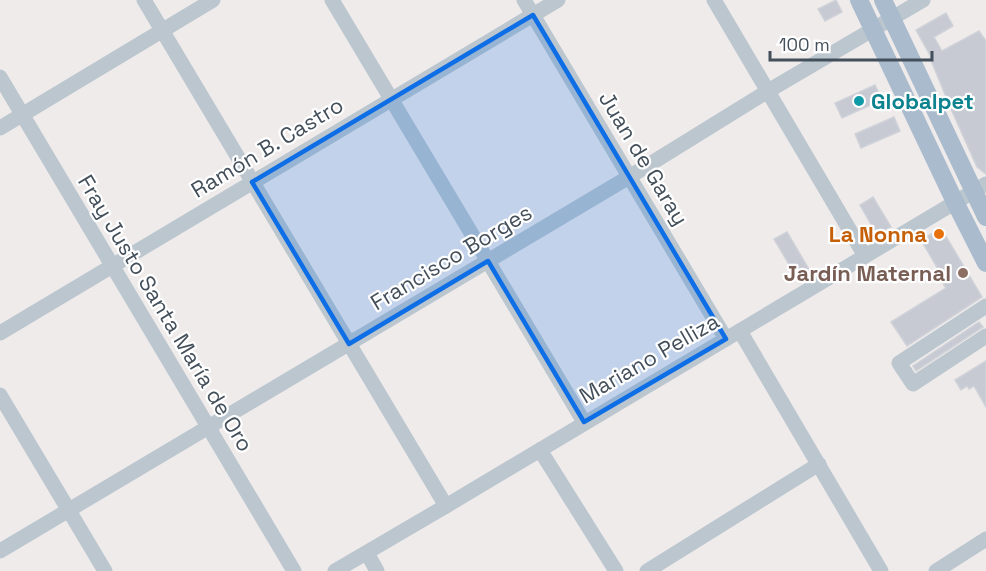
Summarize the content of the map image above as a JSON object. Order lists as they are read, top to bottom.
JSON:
{
  "streets": {
    "street": [
      "Ramón B. Castro",
      "Juan de Garay",
      "Francisco Borges",
      "Fray Justo Santa María de Oro",
      "Mariano Pelliza"
    ]
  },
  "crossings": [
    ["Ramón B. Castro", "Juan de Garay"],
    ["Ramón B. Castro", "Fray Justo Santa María de Oro"],
    ["Juan de Garay", "Francisco Borges"],
    ["Juan de Garay", "Mariano Pelliza"],
    ["Francisco Borges", "Fray Justo Santa María de Oro"]
  ],
  "places": ["Globalpet", "La Nonna", "Jardín Maternal"],
  "scale_bar": "100 m"
}
